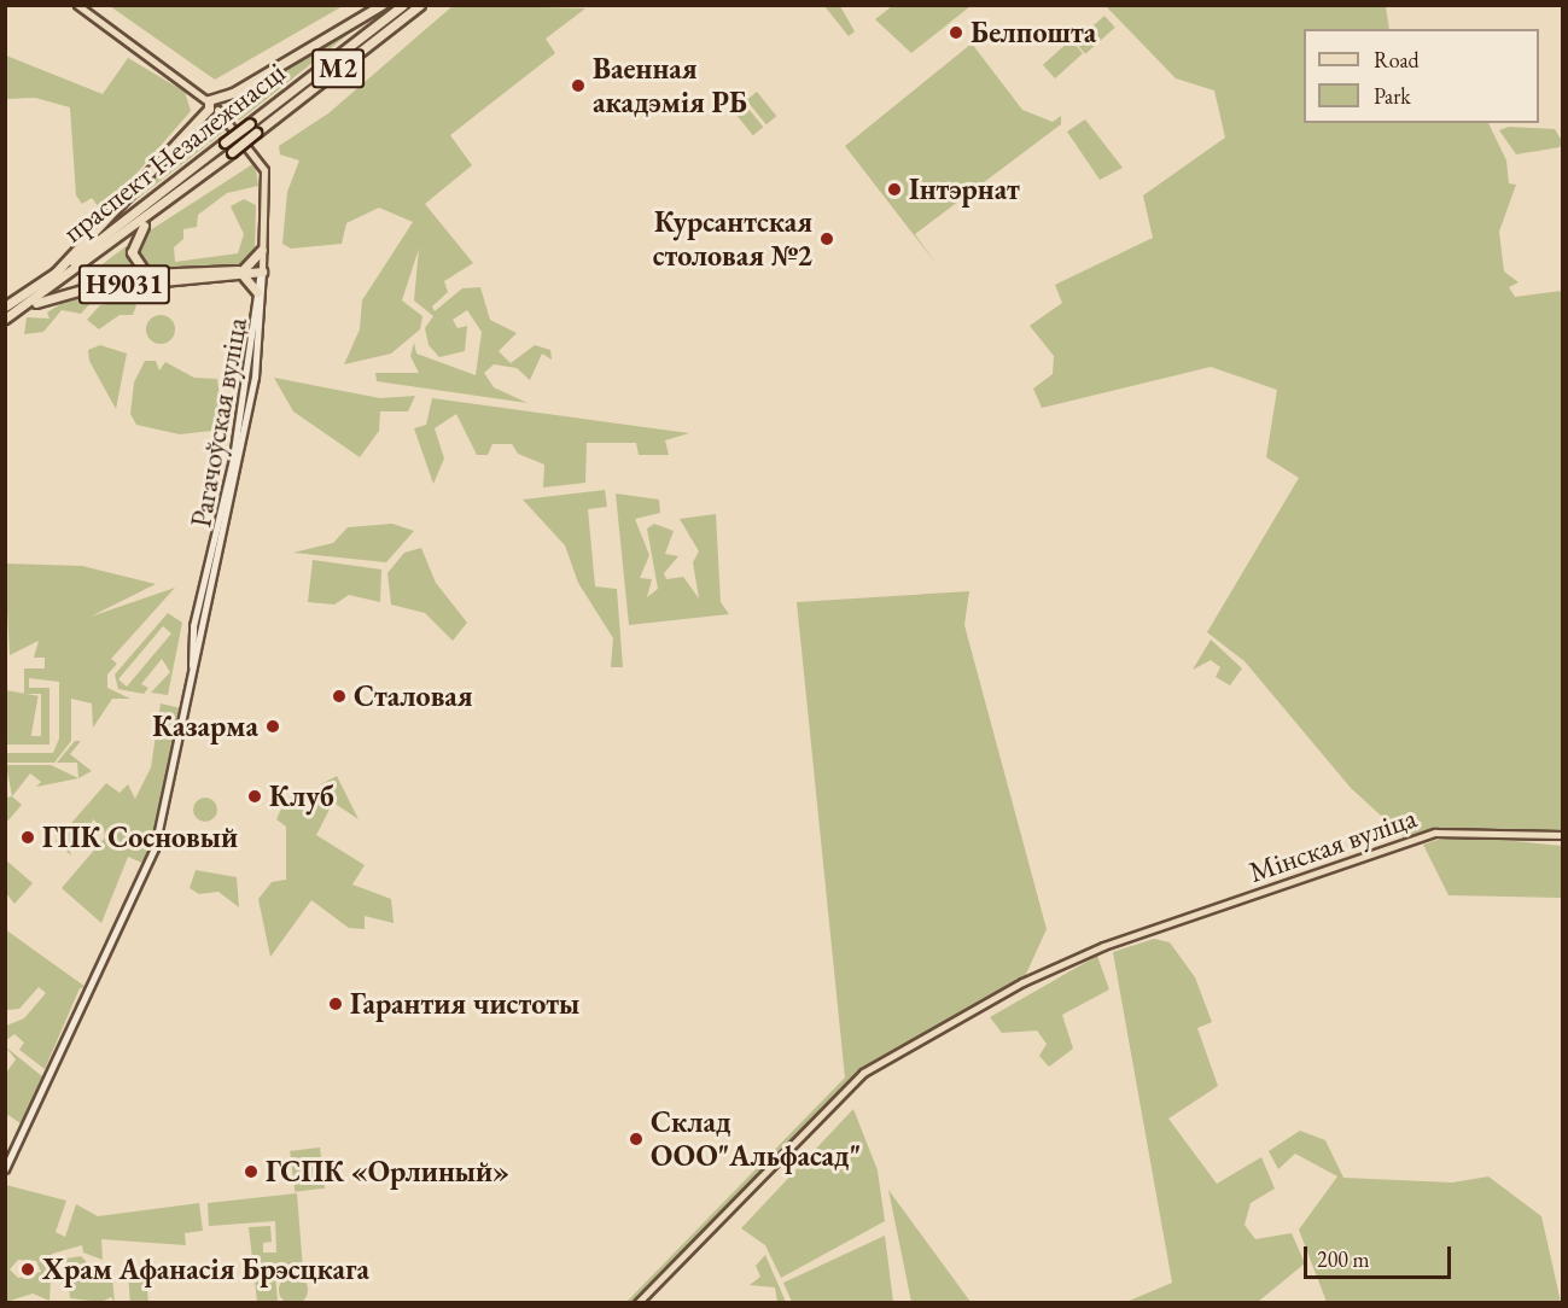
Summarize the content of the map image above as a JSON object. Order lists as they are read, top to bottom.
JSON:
{
  "streets": {
    "highway": ["М2", "праспект Незалежнасці", "Н9031"],
    "main road": ["Рагачоўская вуліца", "Мінская вуліца"]
  },
  "crossings": [
    ["праспект Незалежнасці", "Н9031"],
    ["Н9031", "Рагачоўская вуліца"]
  ],
  "places": [
    "Белпошта",
    "Ваенная акадэмія РБ",
    "Інтэрнат",
    "Курсантская столовая №2",
    "Сталовая",
    "Казарма",
    "Клуб",
    "ГПК Сосновый",
    "Гарантия чистоты",
    "Склад ООО\"Альфасад\"",
    "ГСПК «Орлиный»",
    "Храм Афанасія Брэсцкага"
  ],
  "legend": ["Road", "Park"],
  "scale_bar": "200 m"
}
